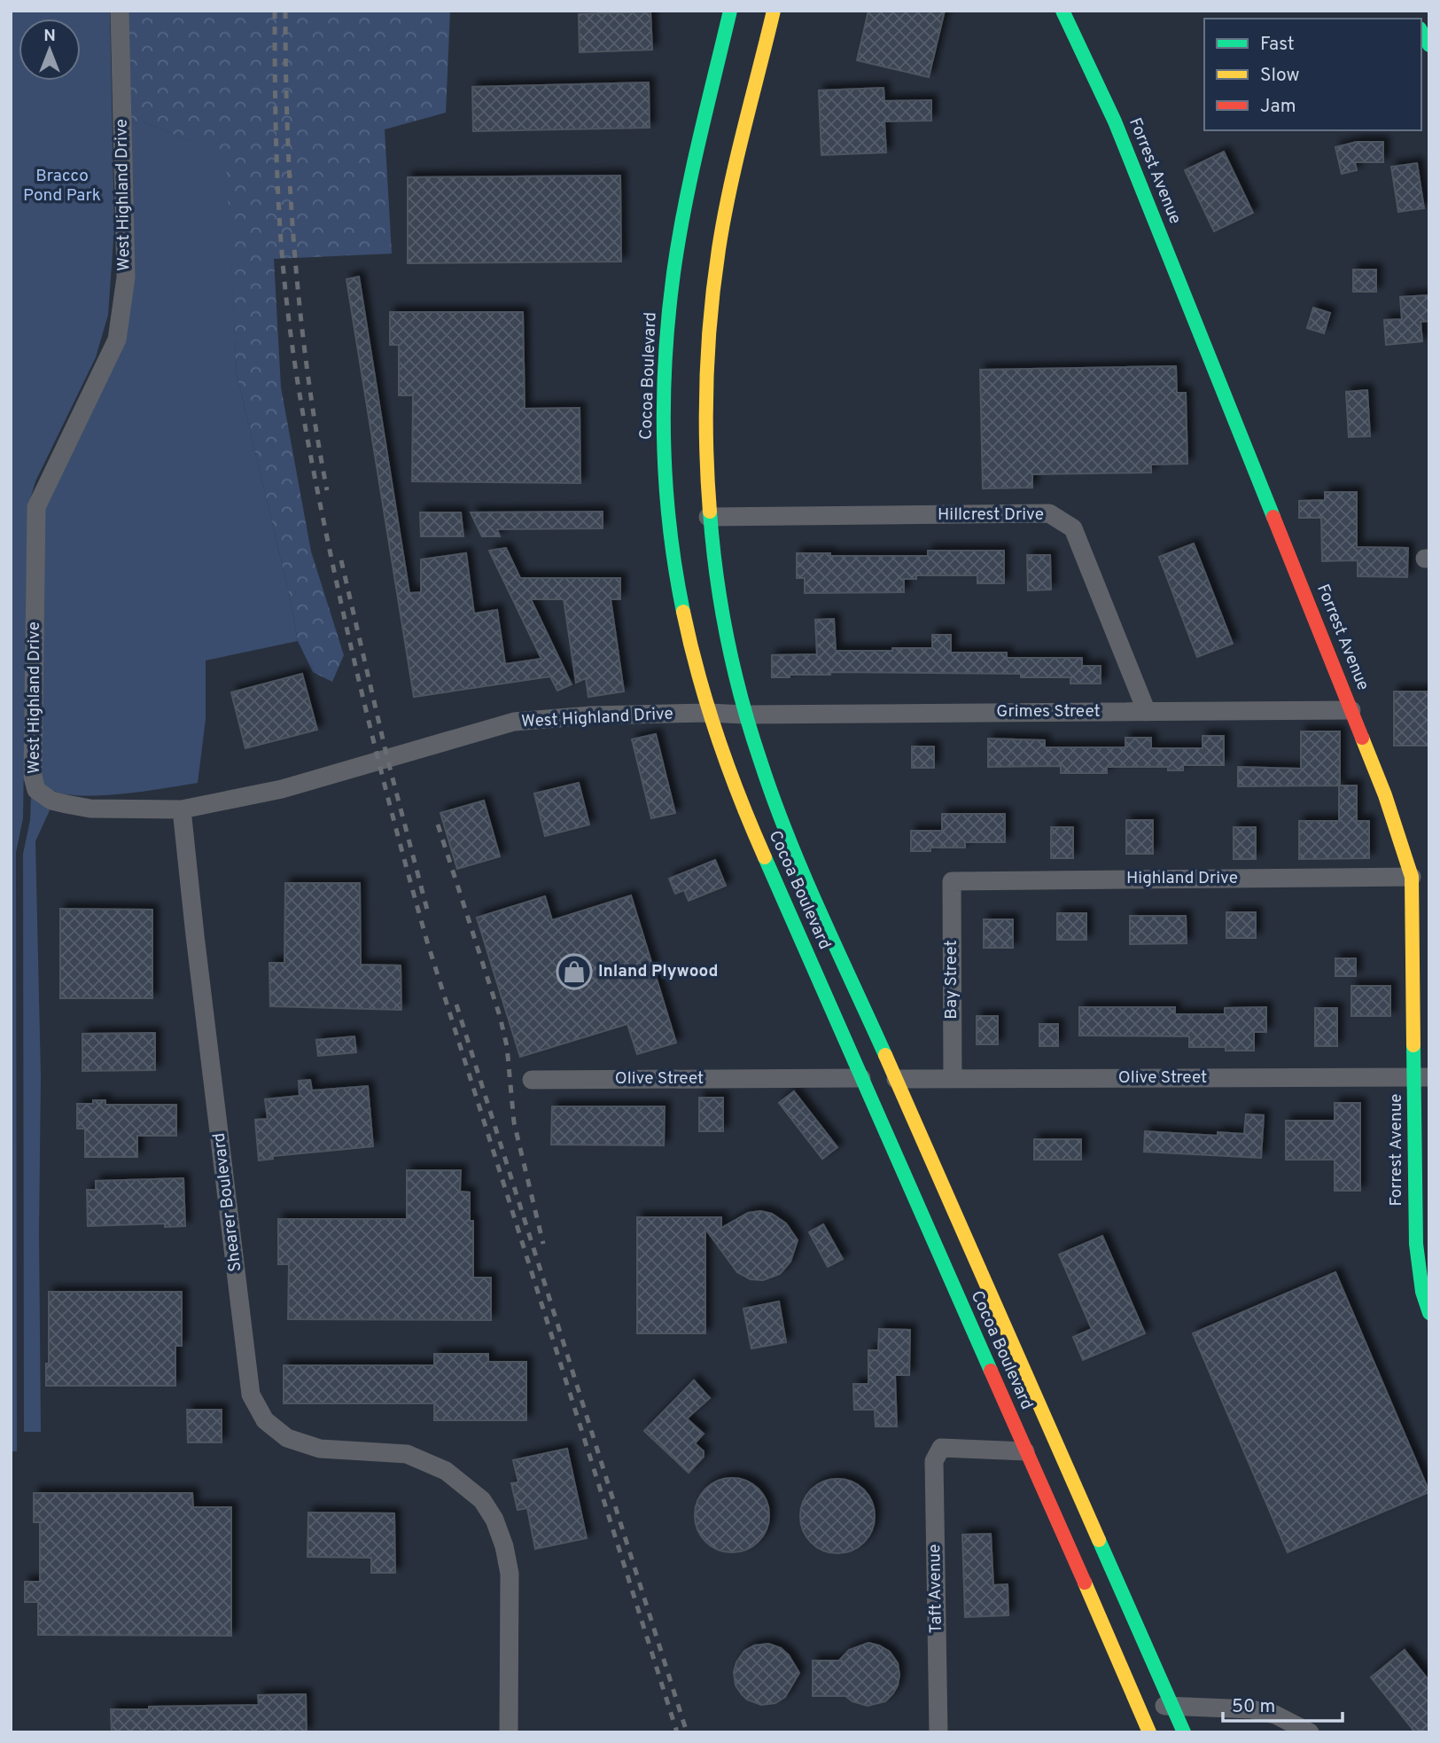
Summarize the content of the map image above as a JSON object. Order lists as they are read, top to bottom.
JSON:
{
  "streets": {
    "main road": ["Forrest Avenue", "Cocoa Boulevard"],
    "street": [
      "West Highland Drive",
      "Hillcrest Drive",
      "Grimes Street",
      "Highland Drive",
      "Bay Street",
      "Olive Street",
      "Shearer Boulevard",
      "Taft Avenue"
    ]
  },
  "crossings": [
    ["Forrest Avenue", "Grimes Street"],
    ["Forrest Avenue", "Highland Drive"],
    ["Forrest Avenue", "Olive Street"],
    ["West Highland Drive", "Cocoa Boulevard"],
    ["West Highland Drive", "Grimes Street"],
    ["West Highland Drive", "Shearer Boulevard"],
    ["Cocoa Boulevard", "Hillcrest Drive"],
    ["Cocoa Boulevard", "Grimes Street"],
    ["Cocoa Boulevard", "Olive Street"],
    ["Cocoa Boulevard", "Taft Avenue"],
    ["Hillcrest Drive", "Grimes Street"],
    ["Highland Drive", "Bay Street"],
    ["Bay Street", "Olive Street"]
  ],
  "parks": ["Bracco Pond Park"],
  "places": {
    "shop": ["Inland Plywood"]
  },
  "legend": ["Fast", "Slow", "Jam"],
  "scale_bar": "50 m",
  "north": "top"
}
